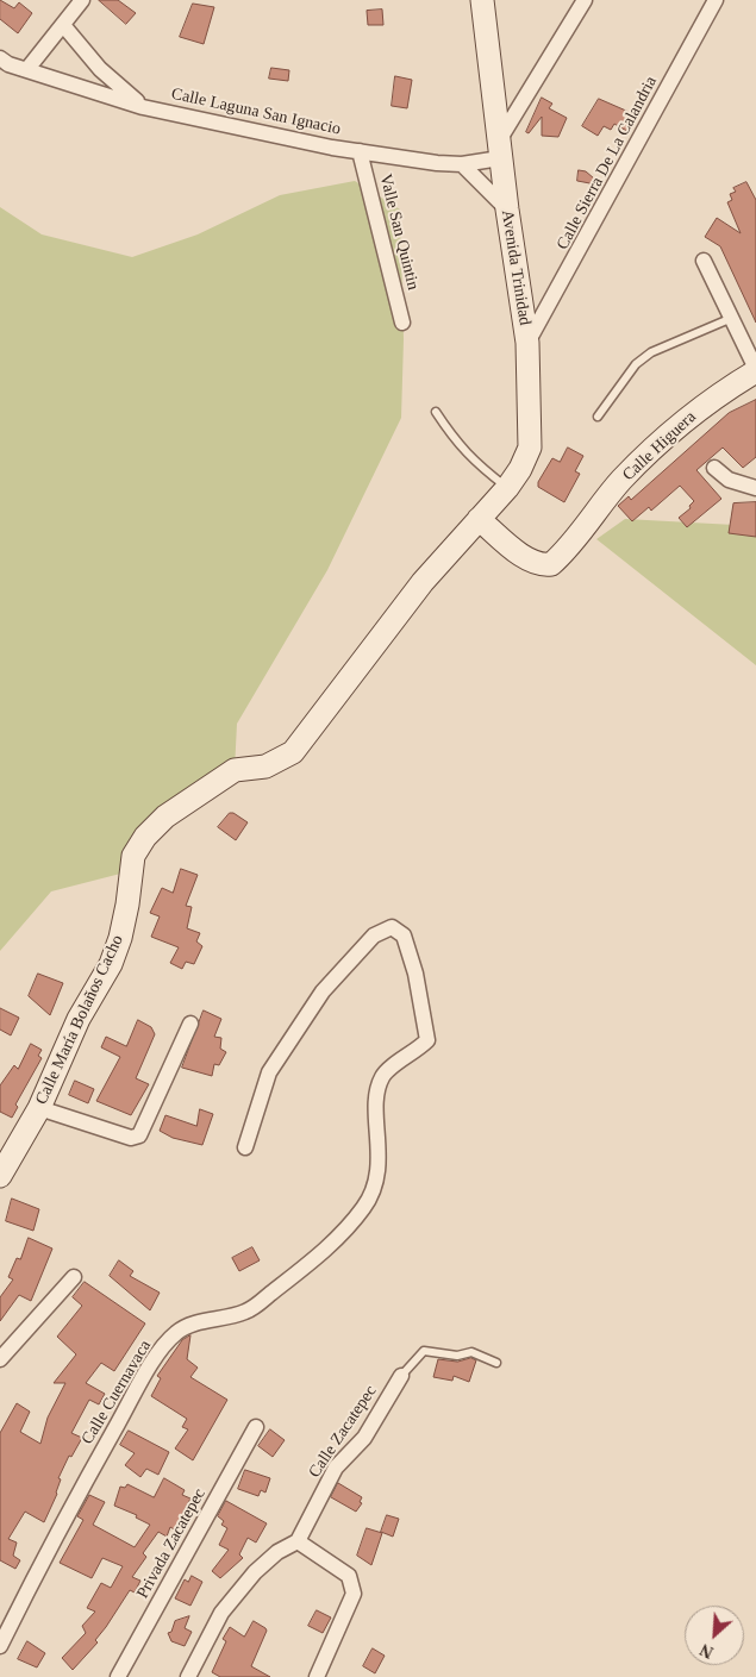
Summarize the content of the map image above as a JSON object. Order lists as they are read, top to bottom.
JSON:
{
  "streets": {
    "street": [
      "Calle Laguna San Ignacio",
      "Calle Sierra De La Calandria",
      "Valle San Quintin",
      "Avenida Trinidad",
      "Calle Higuera",
      "Calle María Bolaños Cacho",
      "Calle Cuernavaca",
      "Calle Zacatepec",
      "Privada Zacatepec"
    ]
  },
  "crossings": [
    ["Calle Laguna San Ignacio", "Valle San Quintin"],
    ["Calle Laguna San Ignacio", "Avenida Trinidad"],
    ["Calle Sierra De La Calandria", "Avenida Trinidad"],
    ["Avenida Trinidad", "Calle Higuera"],
    ["Avenida Trinidad", "Calle María Bolaños Cacho"]
  ],
  "north": "bottom left"
}
